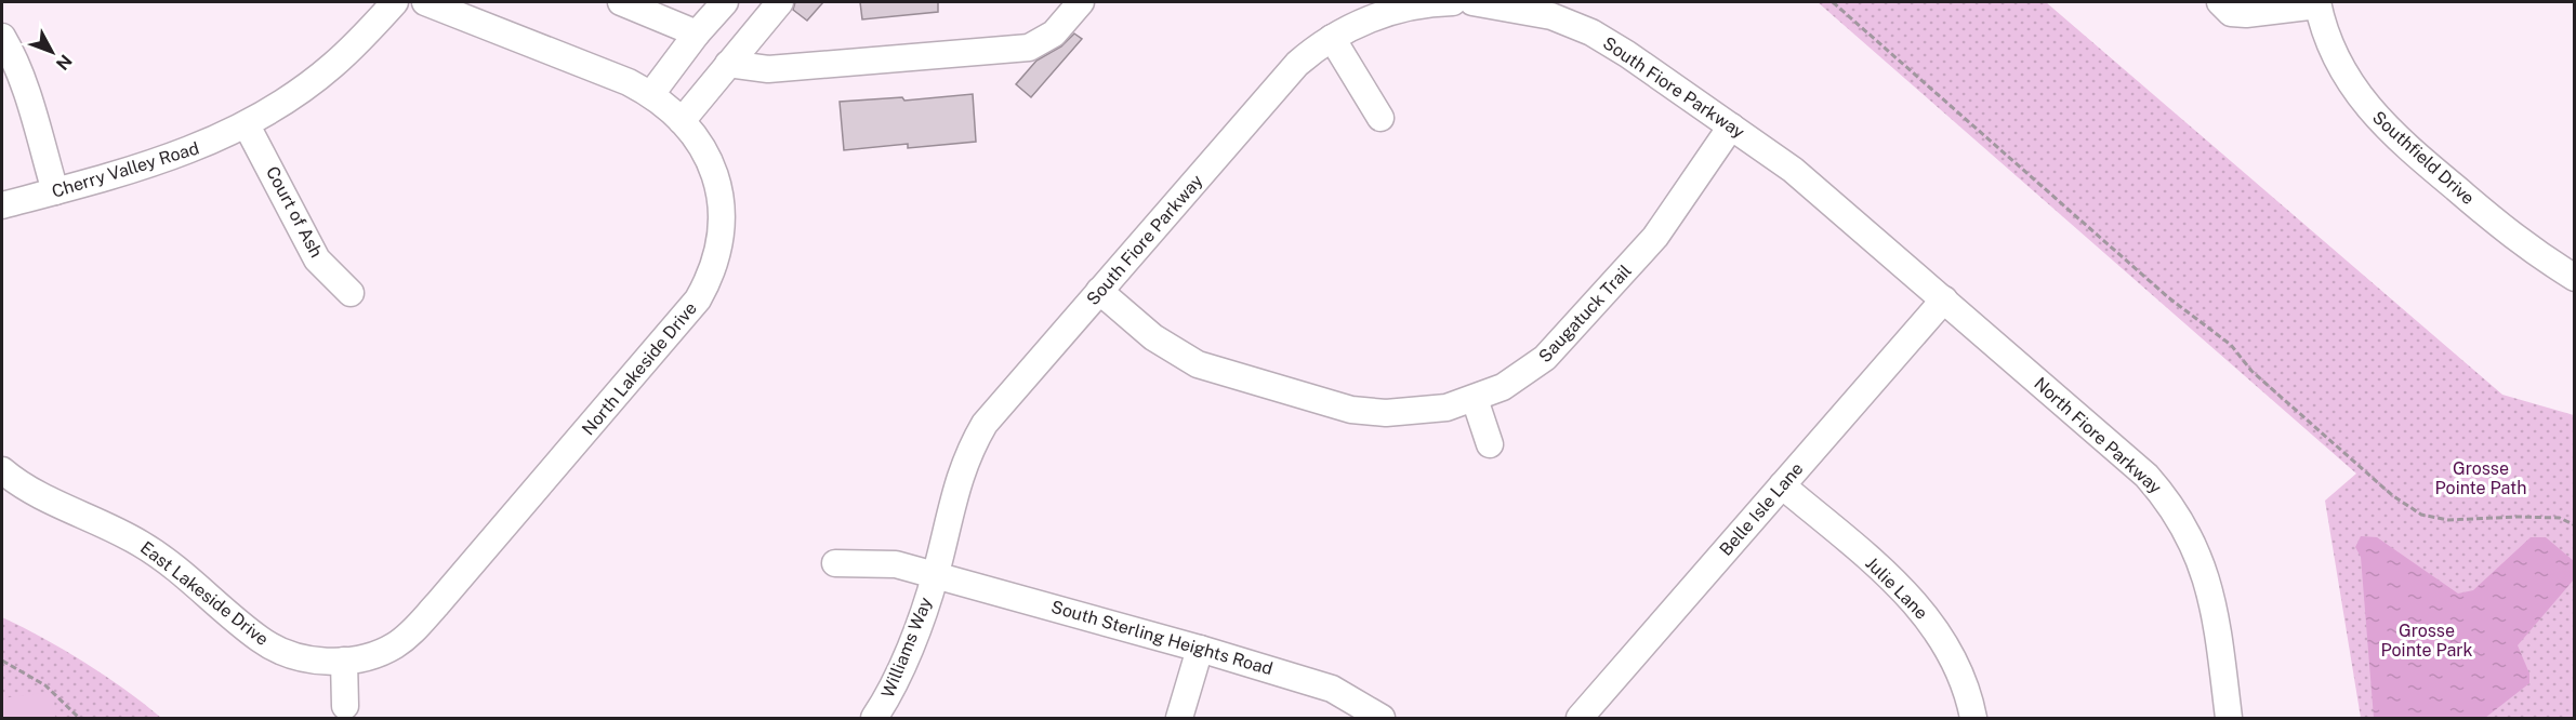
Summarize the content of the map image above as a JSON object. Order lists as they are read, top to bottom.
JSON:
{
  "streets": {
    "street": [
      "South Fiore Parkway",
      "Southfield Drive",
      "Cherry Valley Road",
      "Court of Ash",
      "Saugatuck Trail",
      "North Lakeside Drive",
      "North Fiore Parkway",
      "Belle Isle Lane",
      "Julie Lane",
      "East Lakeside Drive",
      "South Sterling Heights Road",
      "Williams Way"
    ]
  },
  "crossings": [
    ["South Fiore Parkway", "Saugatuck Trail"],
    ["South Fiore Parkway", "North Fiore Parkway"],
    ["South Fiore Parkway", "South Sterling Heights Road"],
    ["South Fiore Parkway", "Williams Way"],
    ["Cherry Valley Road", "Court of Ash"],
    ["North Lakeside Drive", "East Lakeside Drive"],
    ["North Fiore Parkway", "Belle Isle Lane"],
    ["Belle Isle Lane", "Julie Lane"],
    ["South Sterling Heights Road", "Williams Way"]
  ],
  "parks": ["Grosse Pointe Path", "Grosse Pointe Park"],
  "north": "bottom right"
}
